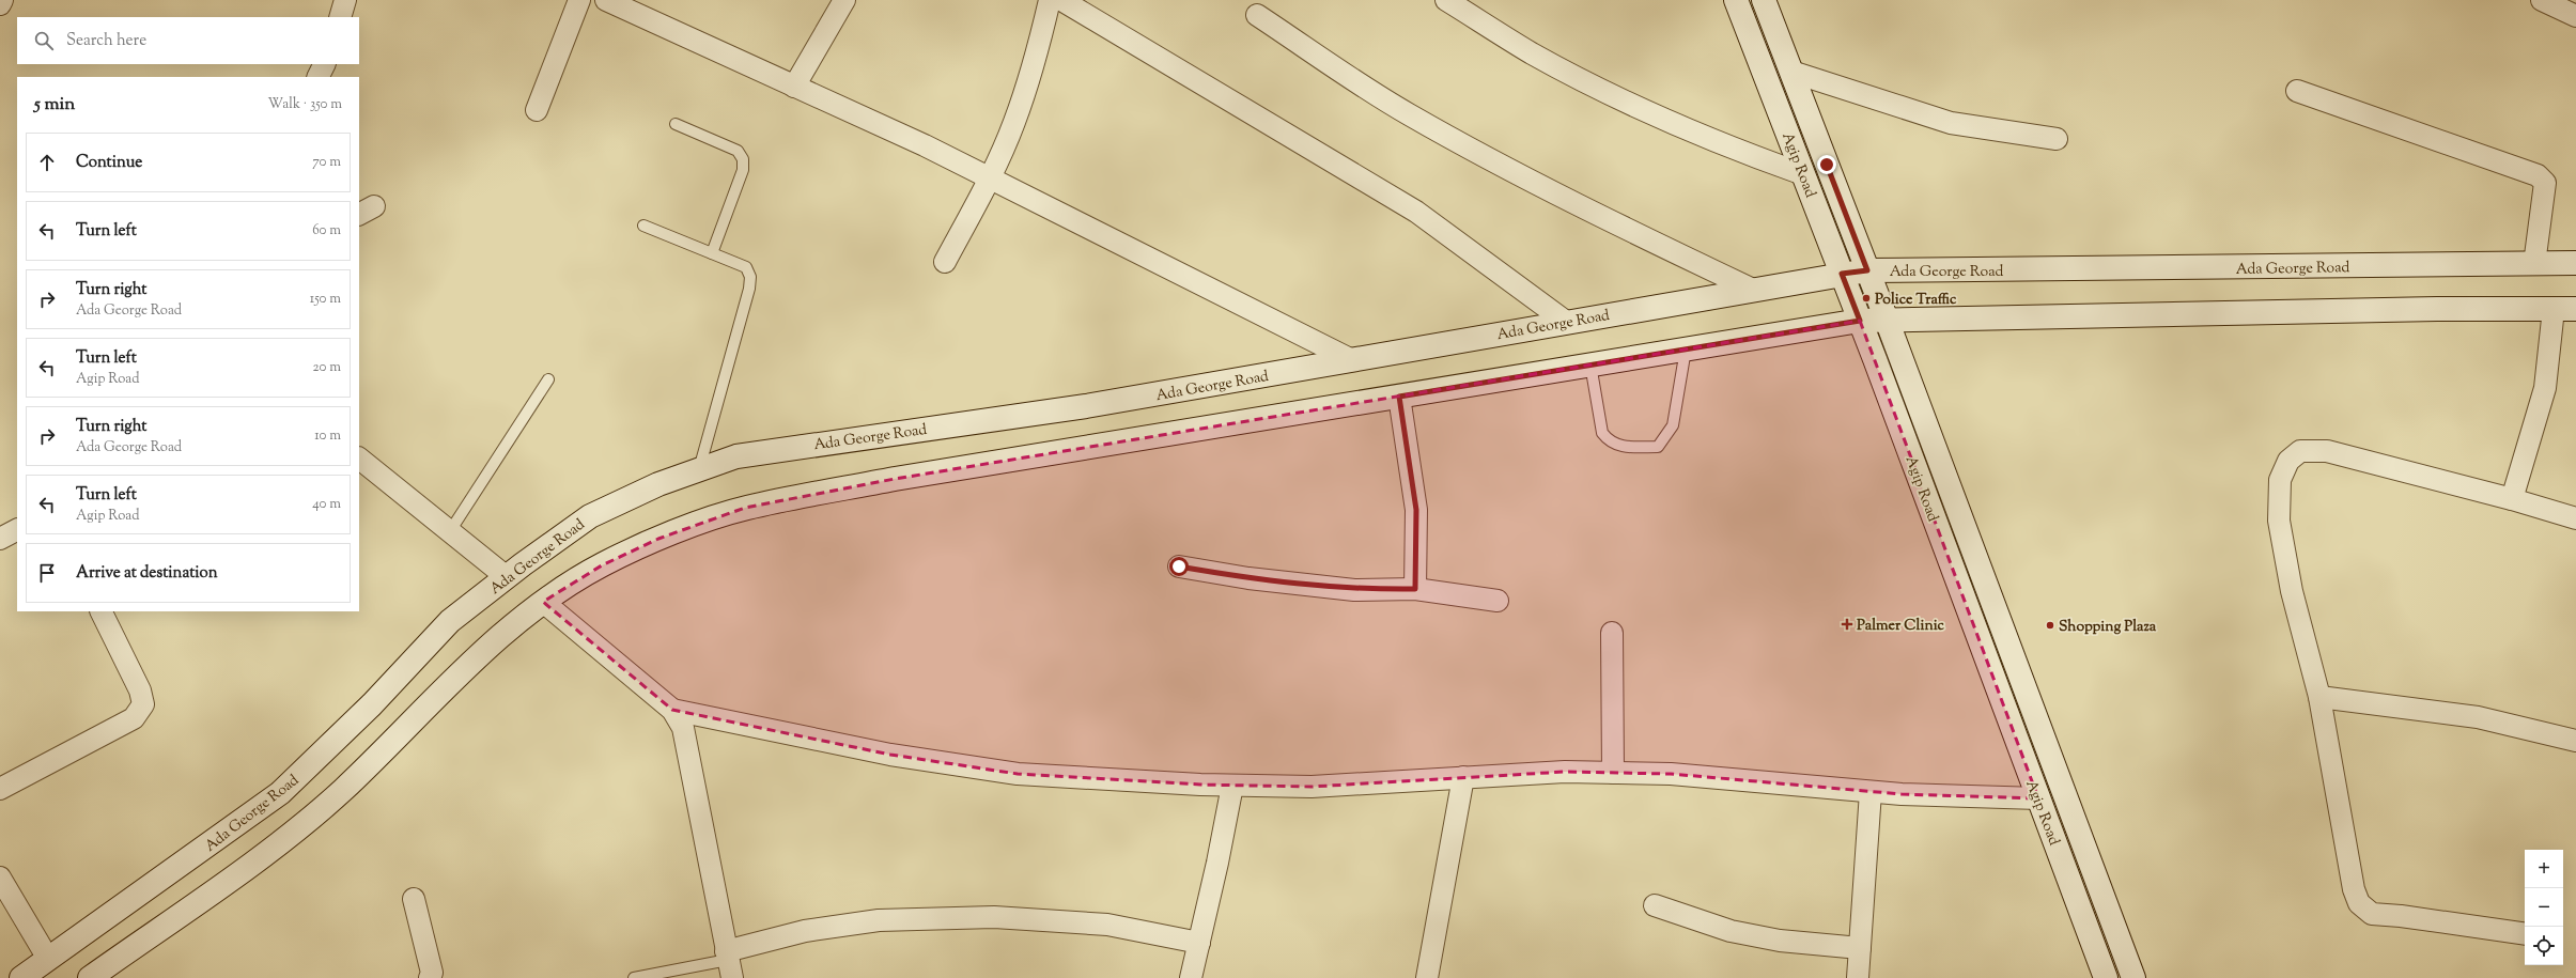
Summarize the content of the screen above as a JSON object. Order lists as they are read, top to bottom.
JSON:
{
  "streets": {
    "main road": ["Agip Road", "Ada George Road"]
  },
  "crossings": [
    ["Agip Road", "Ada George Road"]
  ],
  "places": {
    "other": ["Police Traffic", "Shopping Plaza"],
    "health": ["Palmer Clinic"]
  },
  "page": {
    "search": "Search here",
    "heading": ["5 min", "Walk · 350 m"],
    "list": [
      ["Continue", "70 m"],
      ["Turn left", "60 m"],
      ["Turn right", "Ada George Road", "150 m"],
      ["Turn left", "Agip Road", "20 m"],
      ["Turn right", "Ada George Road", "10 m"],
      ["Turn left", "Agip Road", "40 m"],
      "Arrive at destination"
    ],
    "map_buttons": ["+", "−"]
  }
}
